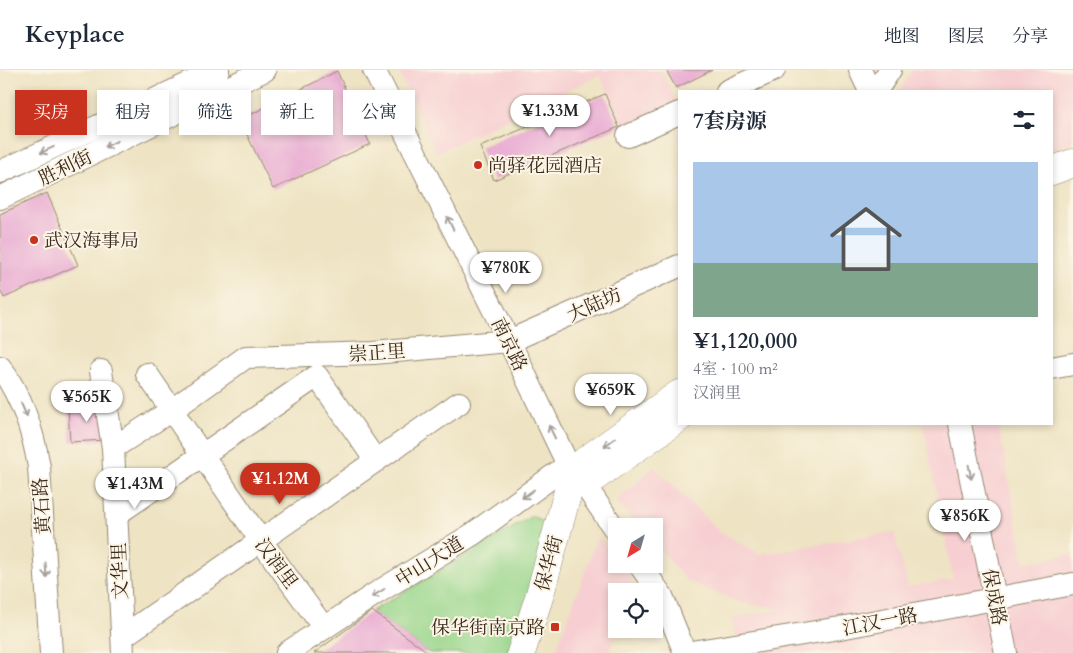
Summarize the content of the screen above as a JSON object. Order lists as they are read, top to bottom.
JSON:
{
  "streets": {
    "main road": ["中山大道", "保华街"],
    "street": [
      "胜利街",
      "大陆坊",
      "南京路",
      "崇正里",
      "黄石路",
      "汉润里",
      "文华里",
      "保成路",
      "江汉一路"
    ]
  },
  "crossings": [
    ["大陆坊", "南京路"],
    ["大陆坊", "崇正里"],
    ["南京路", "崇正里"],
    ["南京路", "中山大道"],
    ["南京路", "保华街"],
    ["崇正里", "汉润里"],
    ["中山大道", "保华街"],
    ["保成路", "江汉一路"]
  ],
  "one_way": [
    "南京路",
    "黄石路",
    "中山大道",
    "保成路"
  ],
  "places": {
    "other": ["尚驿花园酒店", "武汉海事局"],
    "transit": ["保华街南京路"]
  },
  "north": "bottom left",
  "page": {
    "header": "Keyplace",
    "nav": ["地图", "图层", "分享"],
    "chip": [
      "买房",
      "租房",
      "筛选",
      "新上",
      "公寓"
    ],
    "heading": "7套房源",
    "price": [
      "¥1.33M",
      "¥780K",
      "¥659K",
      "¥565K",
      "¥1.12M",
      "¥1.43M",
      "¥856K"
    ],
    "list": [
      {
        "name": "¥1,120,000",
        "note": "4室 · 100 m² · 汉润里"
      }
    ]
  }
}
